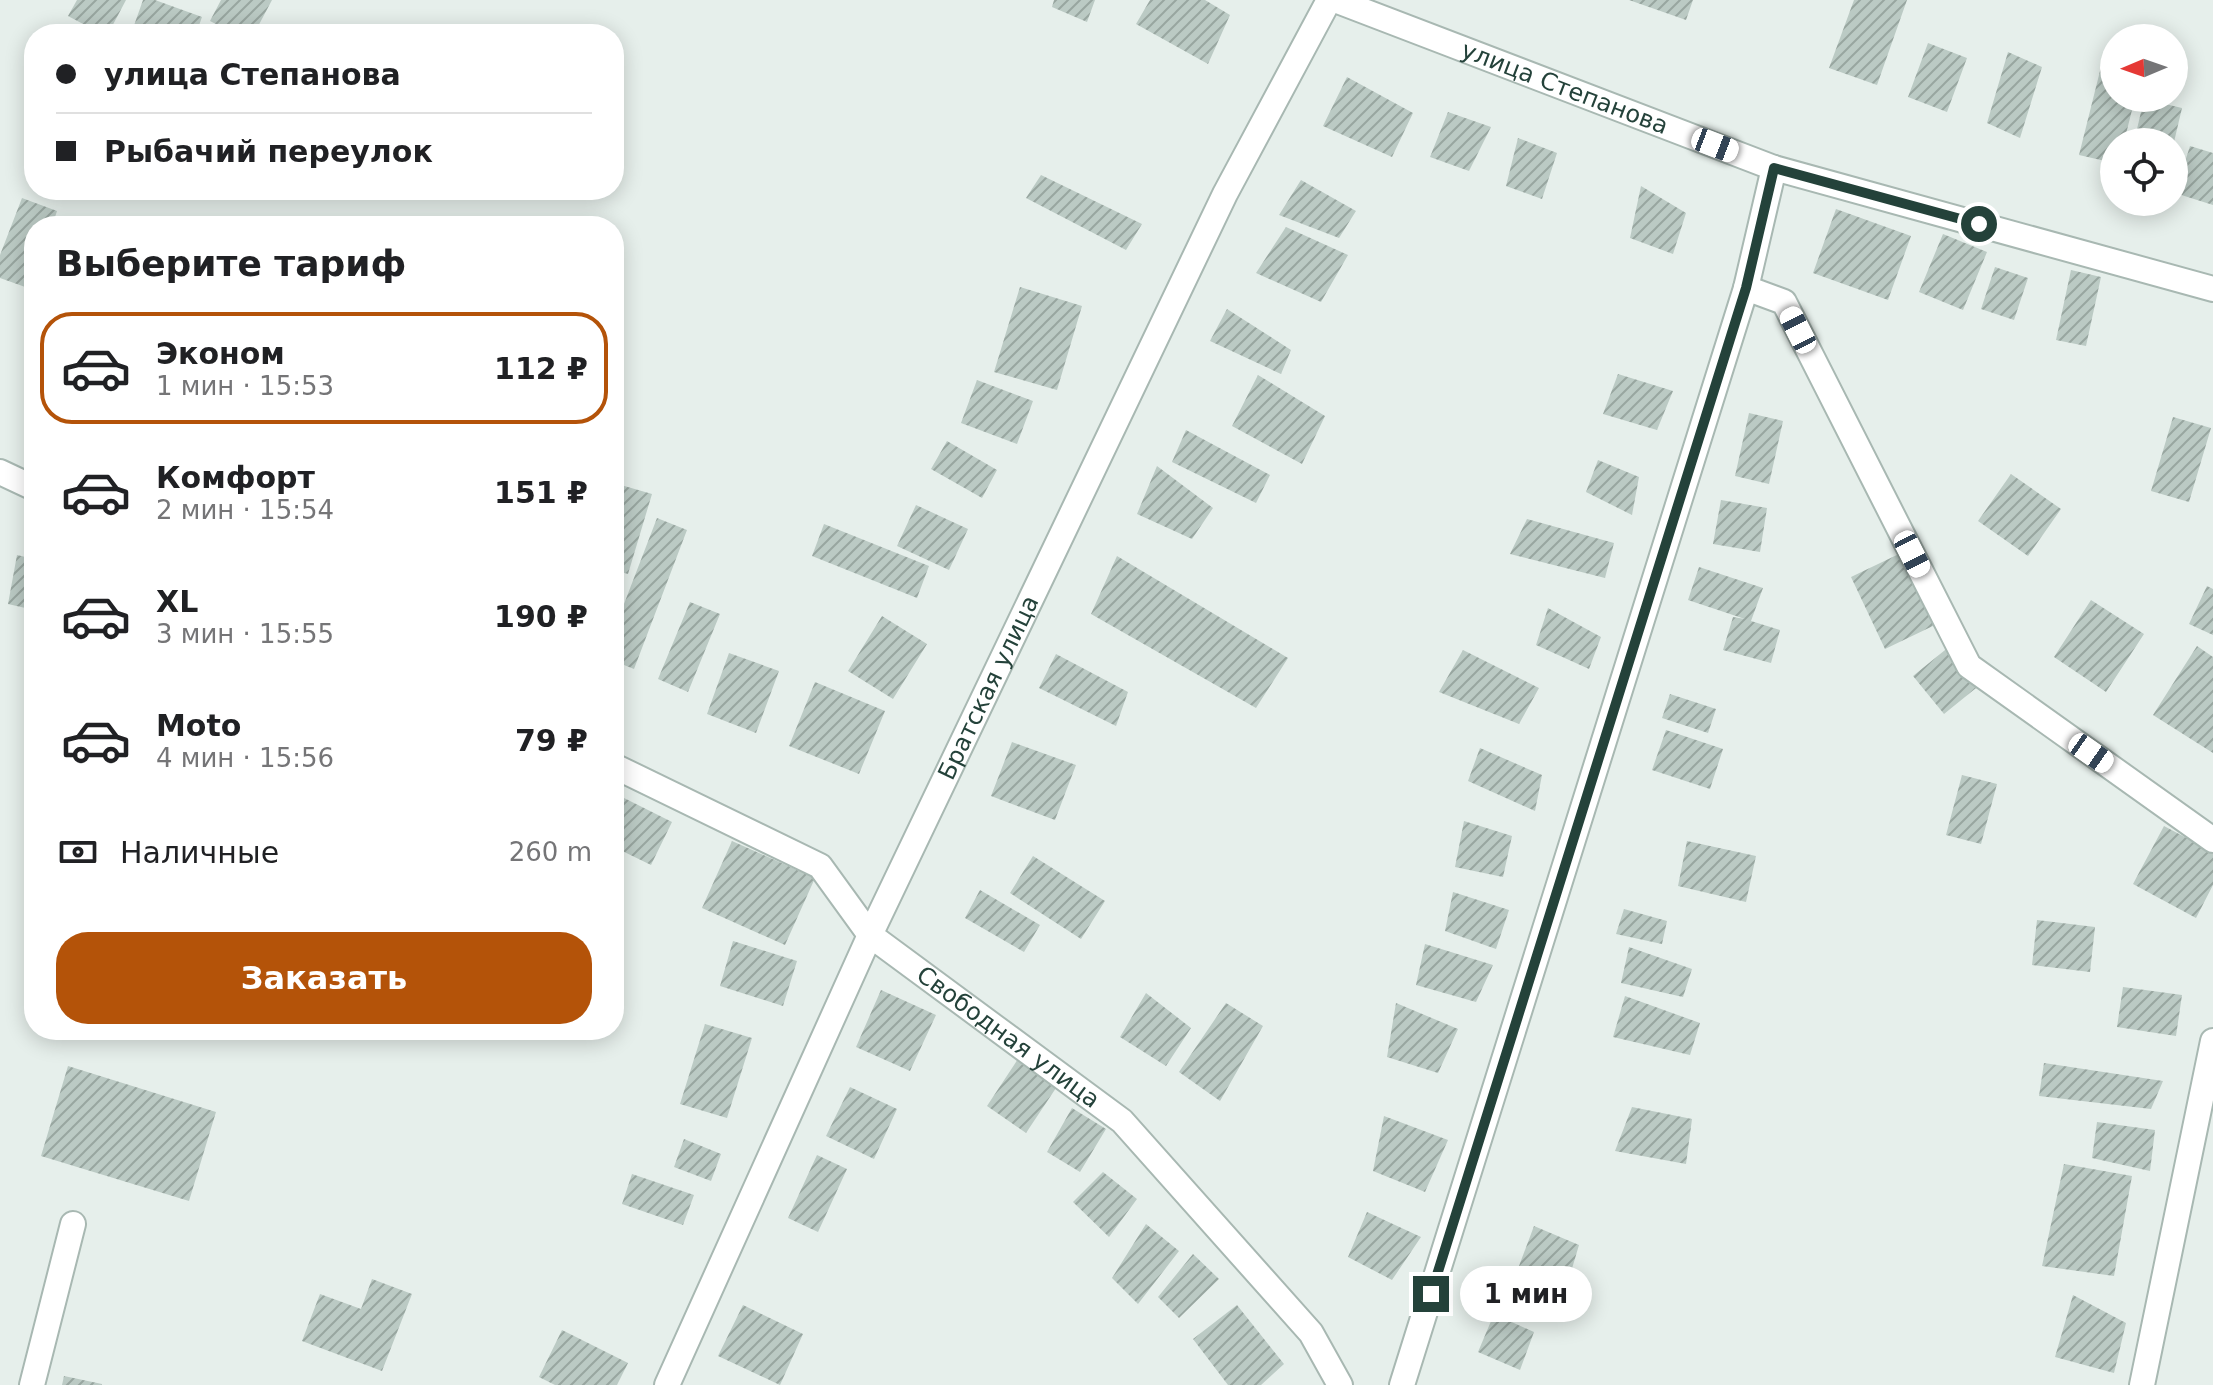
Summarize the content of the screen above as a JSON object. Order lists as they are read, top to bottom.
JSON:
{
  "streets": {
    "street": ["улица Степанова", "Братская улица", "Свободная улица"]
  },
  "crossings": [
    ["улица Степанова", "Братская улица"],
    ["Братская улица", "Свободная улица"]
  ],
  "north": "left",
  "page": {
    "banner": ["улица Степанова", "Рыбачий переулок"],
    "heading": "Выберите тариф",
    "list": [
      {
        "name": "Эконом",
        "note": "1 мин · 15:53",
        "value": "112 ₽"
      },
      {
        "name": "Комфорт",
        "note": "2 мин · 15:54",
        "value": "151 ₽"
      },
      {
        "name": "XL",
        "note": "3 мин · 15:55",
        "value": "190 ₽"
      },
      {
        "name": "Moto",
        "note": "4 мин · 15:56",
        "value": "79 ₽"
      }
    ],
    "pay": ["Наличные", "260 m"],
    "buttons": "Заказать",
    "bubble": "1 мин"
  }
}
